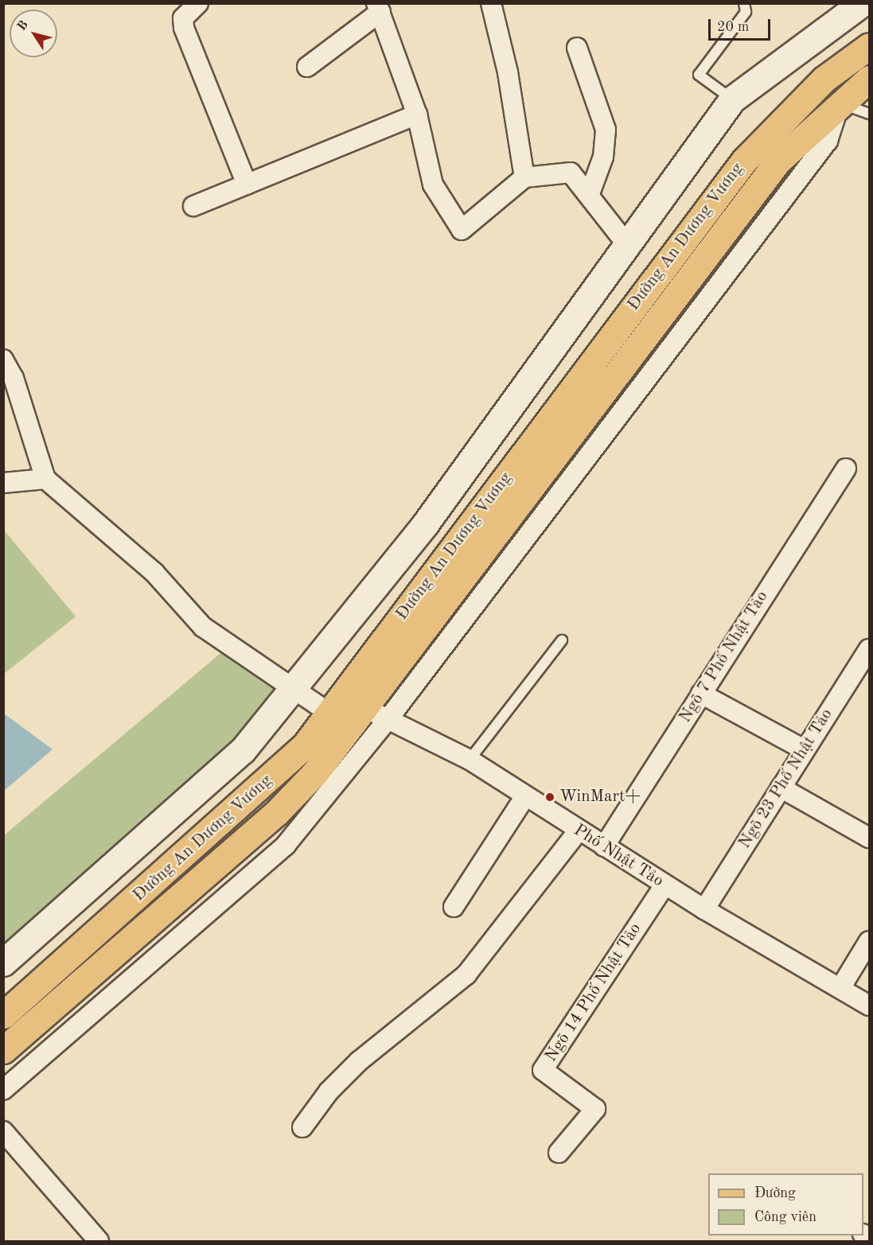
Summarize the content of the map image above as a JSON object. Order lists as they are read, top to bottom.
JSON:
{
  "streets": {
    "main road": ["Đường An Dương Vương"],
    "street": [
      "Ngõ 7 Phố Nhật Tảo",
      "Ngõ 23 Phố Nhật Tảo",
      "Phố Nhật Tảo",
      "Ngõ 14 Phố Nhật Tảo"
    ]
  },
  "crossings": [
    ["Đường An Dương Vương", "Phố Nhật Tảo"],
    ["Ngõ 7 Phố Nhật Tảo", "Phố Nhật Tảo"],
    ["Ngõ 23 Phố Nhật Tảo", "Phố Nhật Tảo"],
    ["Phố Nhật Tảo", "Ngõ 14 Phố Nhật Tảo"]
  ],
  "places": ["WinMart+"],
  "legend": ["Đường", "Công viên"],
  "scale_bar": "20 m",
  "north": "top left"
}
